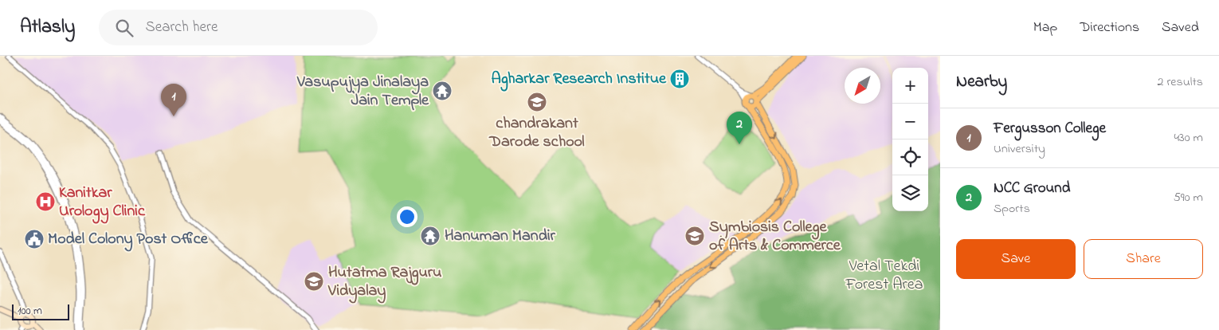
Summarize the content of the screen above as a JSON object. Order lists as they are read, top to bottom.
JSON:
{
  "parks": ["Vetal Tekdi Forest Area"],
  "places": {
    "building": ["Agharkar Research Institue"],
    "temple": ["Vasupujya Jinalaya Jain Temple", "Hanuman Mandir"],
    "school or university": ["chandrakant Darode school", "Symbiosis College of Arts & Commerce", "Hutatma Rajguru Vidyalay"],
    "hospital": ["Kanitkar Urology Clinic"],
    "public building": ["Model Colony Post Office"]
  },
  "scale_bar": "100 m",
  "north": "bottom left",
  "page": {
    "header": "Atlasly",
    "search": "Search here",
    "nav": ["Map", "Directions", "Saved"],
    "heading": ["Nearby", "2 results"],
    "map_buttons": ["+", "−"],
    "pins": ["1", "2"],
    "list": [
      {
        "mark": "1",
        "name": "Fergusson College",
        "note": "University",
        "value": "430 m"
      },
      {
        "mark": "2",
        "name": "NCC Ground",
        "note": "Sports",
        "value": "590 m"
      }
    ],
    "buttons": ["Save", "Share"],
    "scale": "100 m"
  }
}
